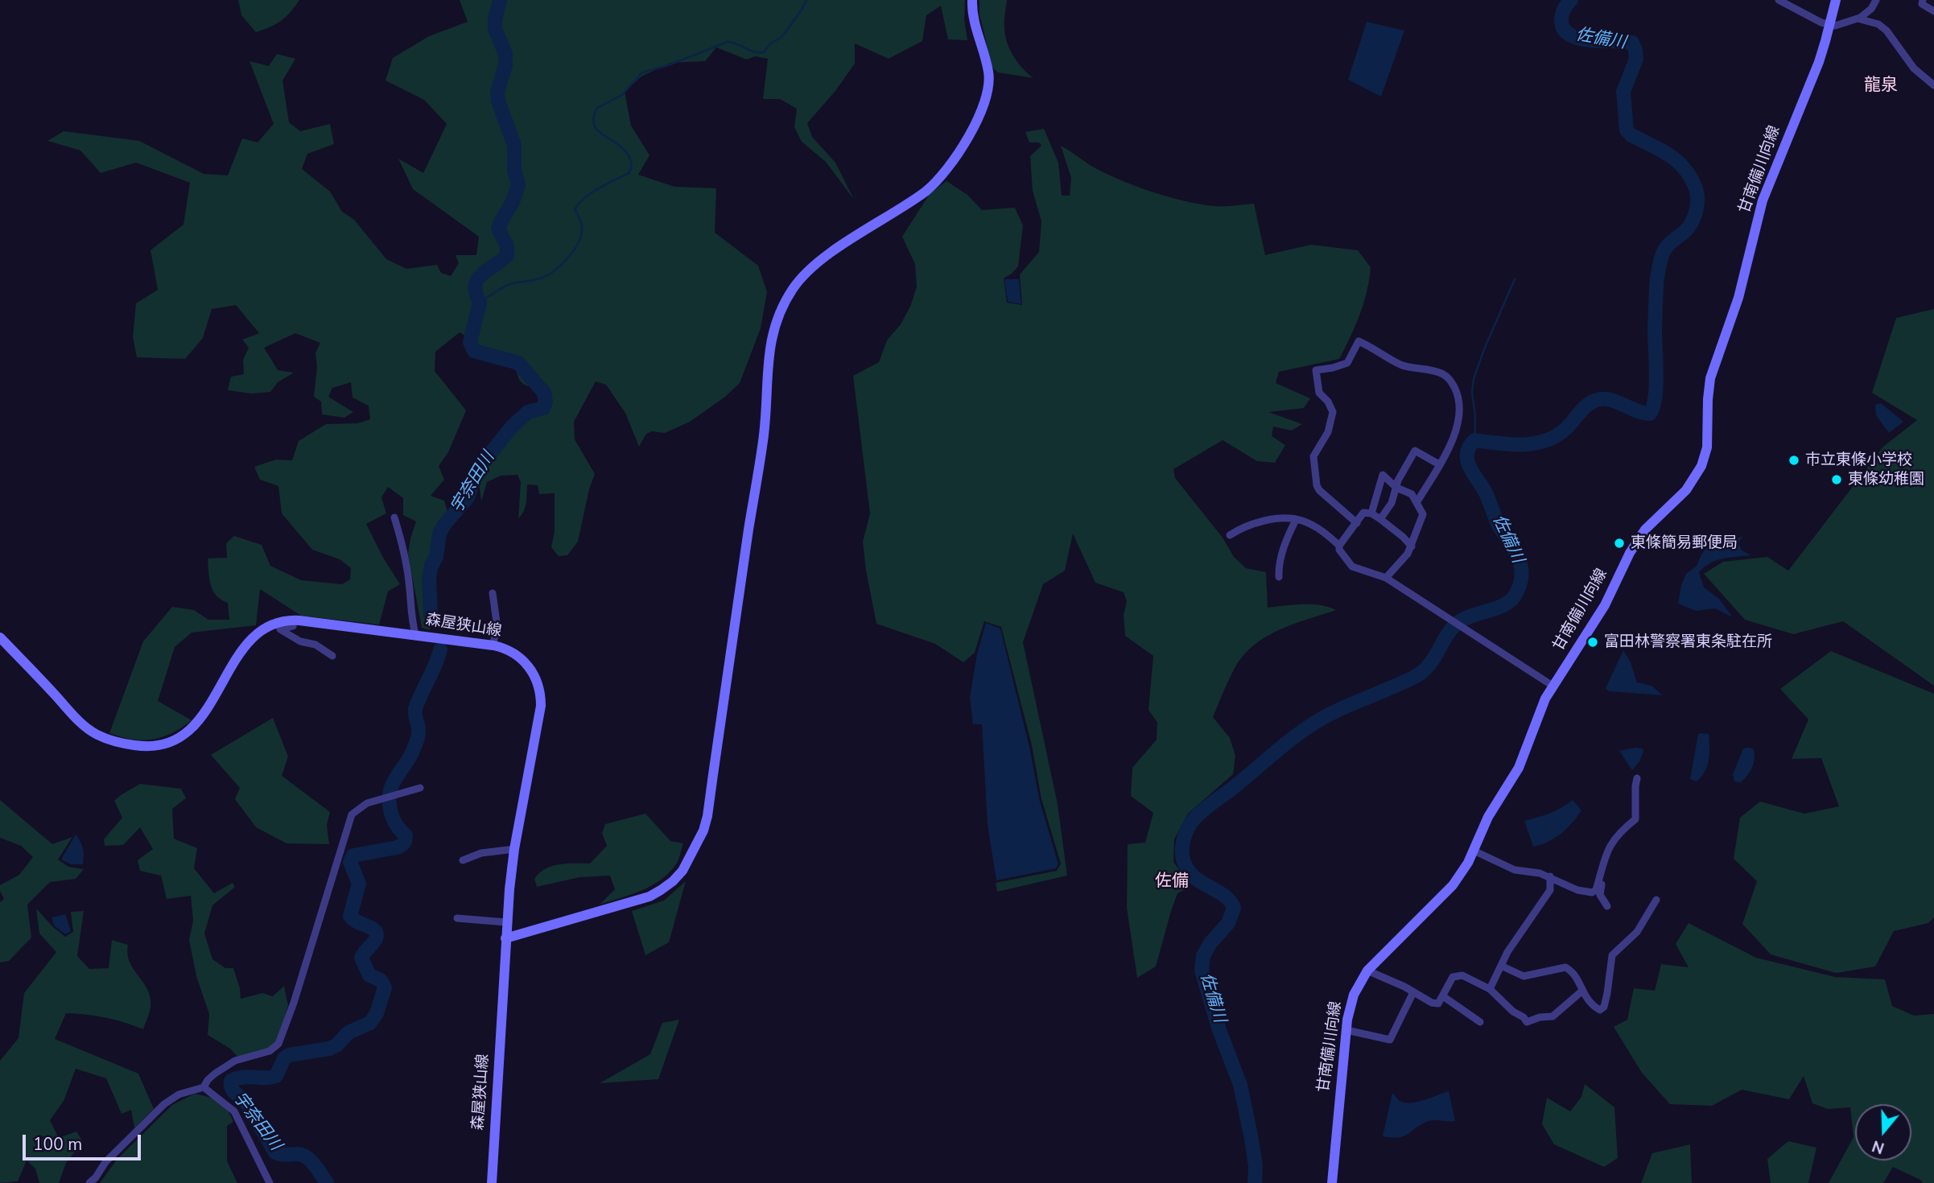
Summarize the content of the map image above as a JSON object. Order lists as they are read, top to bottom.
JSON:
{
  "streets": {
    "main road": ["甘南備川向線", "森屋狭山線"]
  },
  "districts": ["龍泉", "佐備"],
  "water": ["佐備川", "宇奈田川"],
  "places": [
    "市立東條小学校",
    "東條幼稚園",
    "東條簡易郵便局",
    "富田林警察署東条駐在所"
  ],
  "scale_bar": "100 m",
  "north": "bottom"
}
